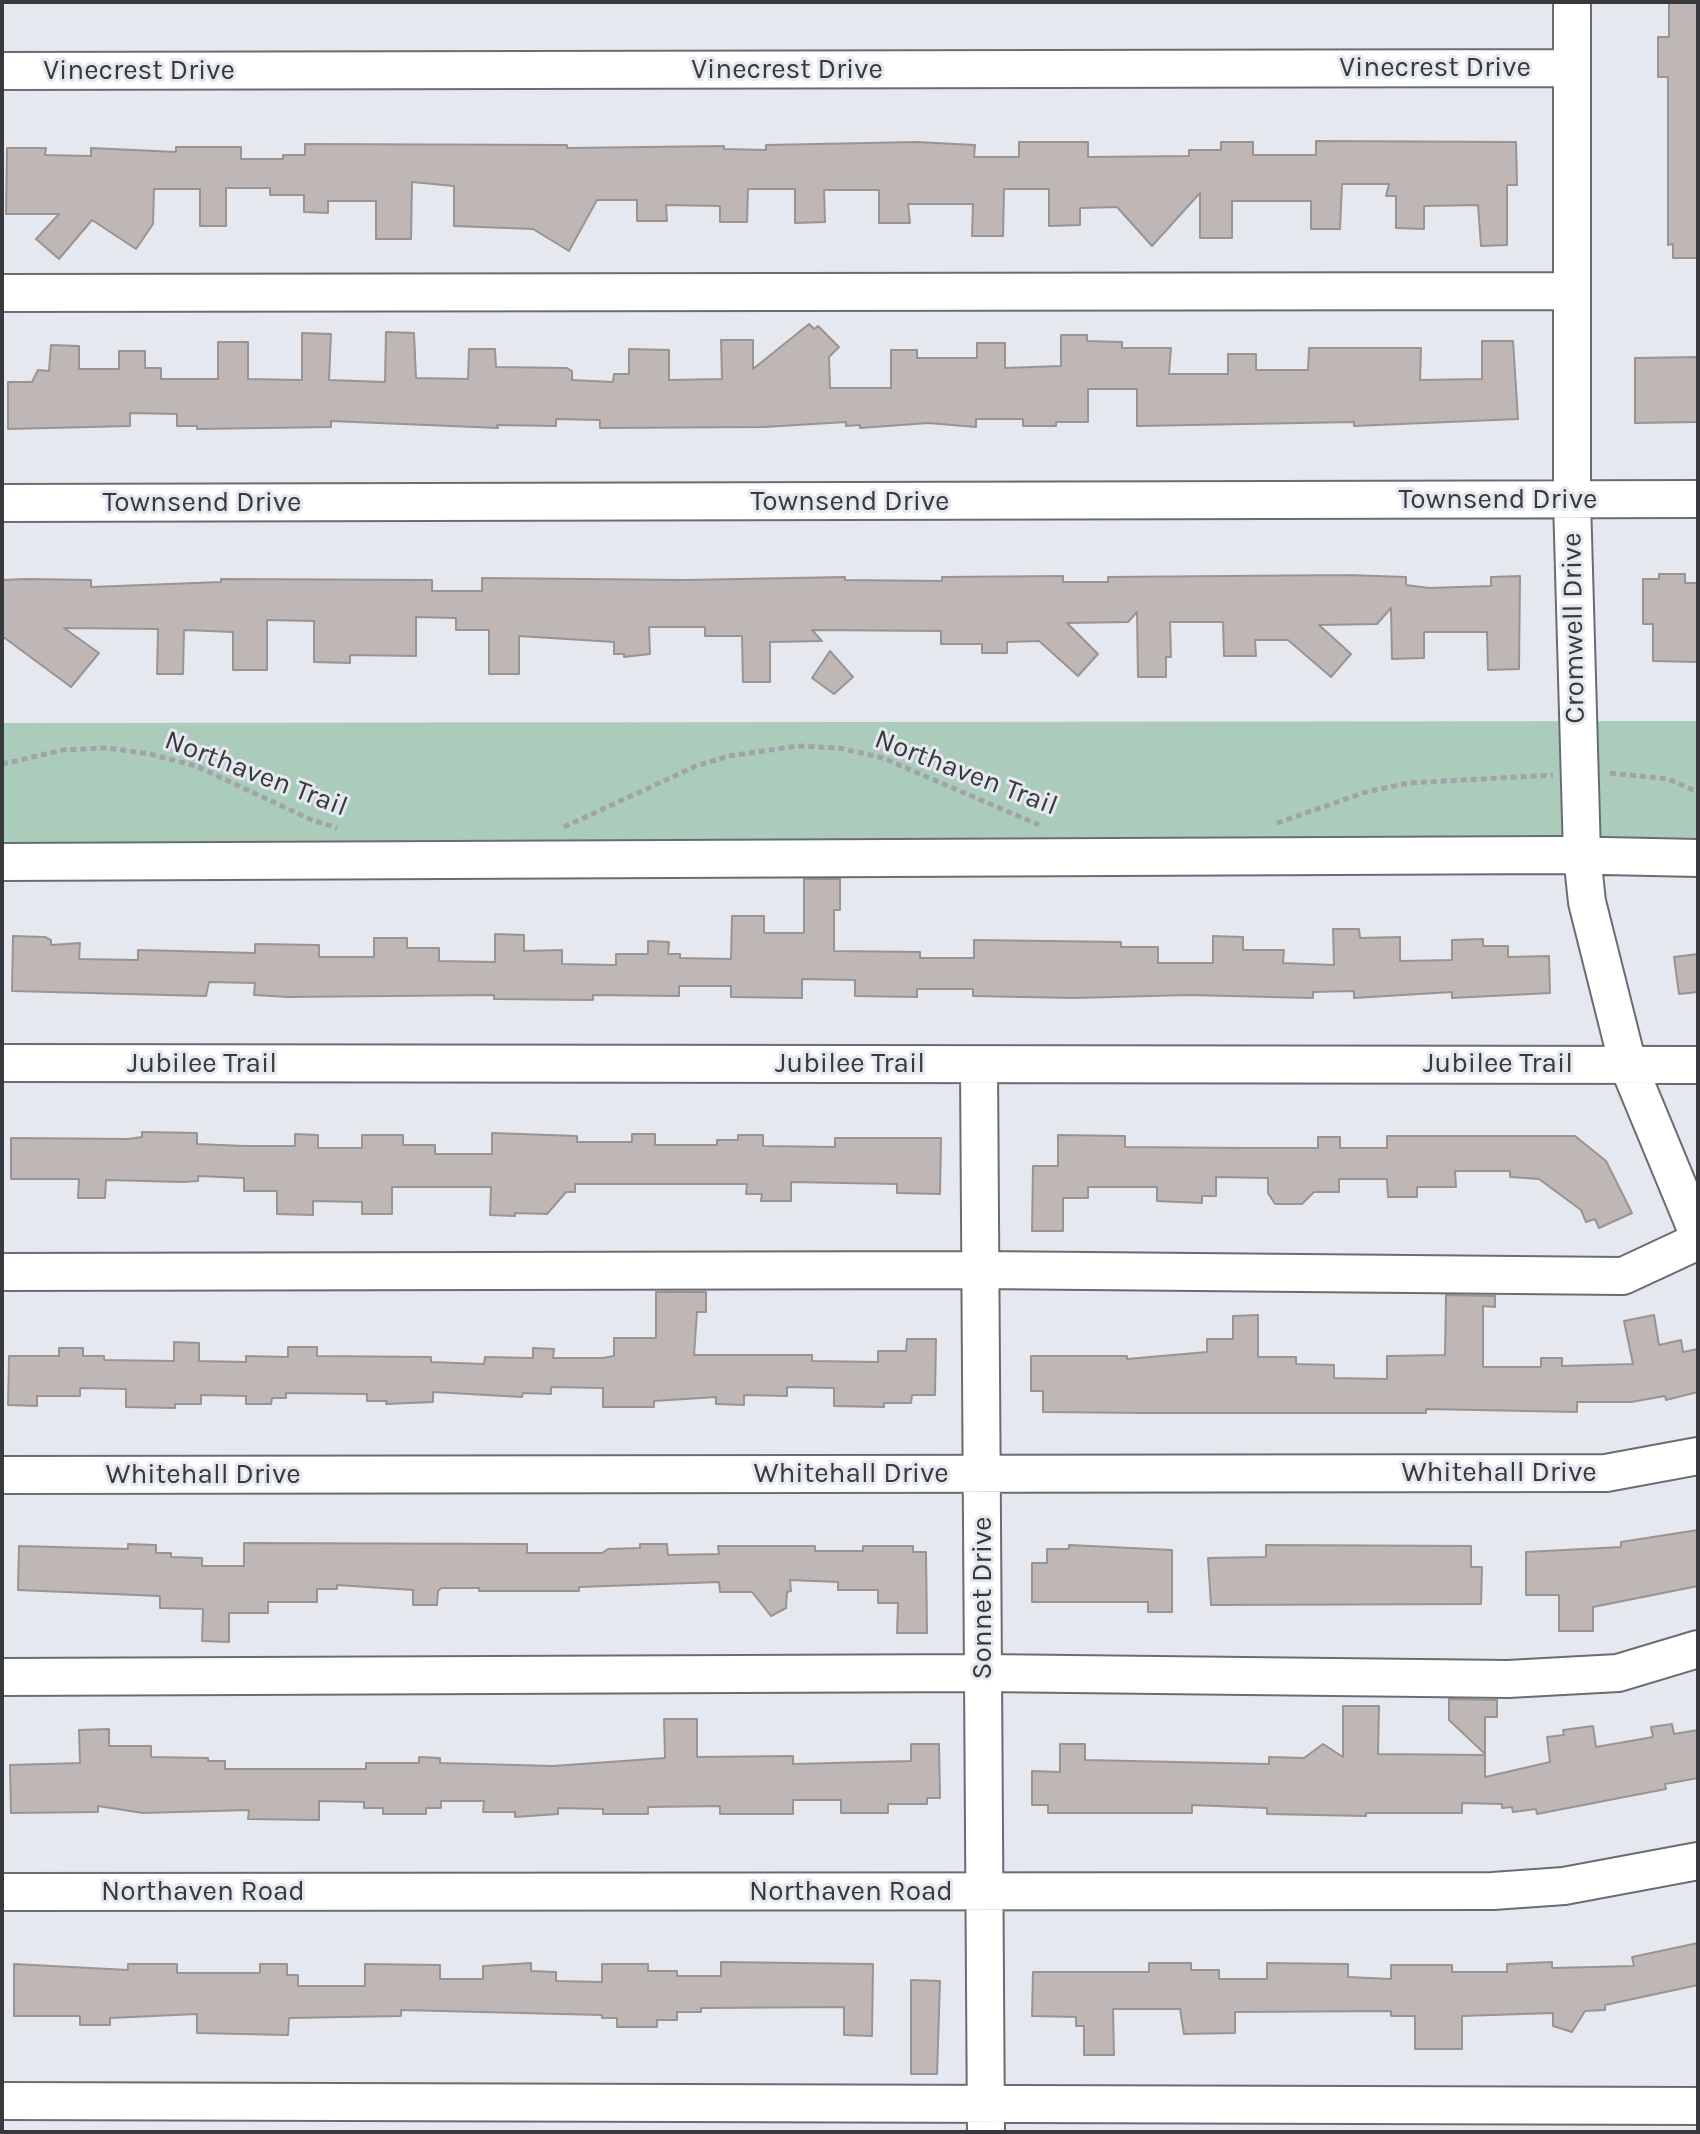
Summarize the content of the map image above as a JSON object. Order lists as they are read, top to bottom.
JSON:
{
  "streets": {
    "street": [
      "Vinecrest Drive",
      "Townsend Drive",
      "Cromwell Drive",
      "Jubilee Trail",
      "Whitehall Drive",
      "Sonnet Drive",
      "Northaven Road"
    ],
    "path": ["Northaven Trail"]
  },
  "crossings": [
    ["Vinecrest Drive", "Cromwell Drive"],
    ["Townsend Drive", "Cromwell Drive"],
    ["Cromwell Drive", "Jubilee Trail"],
    ["Jubilee Trail", "Sonnet Drive"],
    ["Whitehall Drive", "Sonnet Drive"],
    ["Sonnet Drive", "Northaven Road"]
  ]
}
